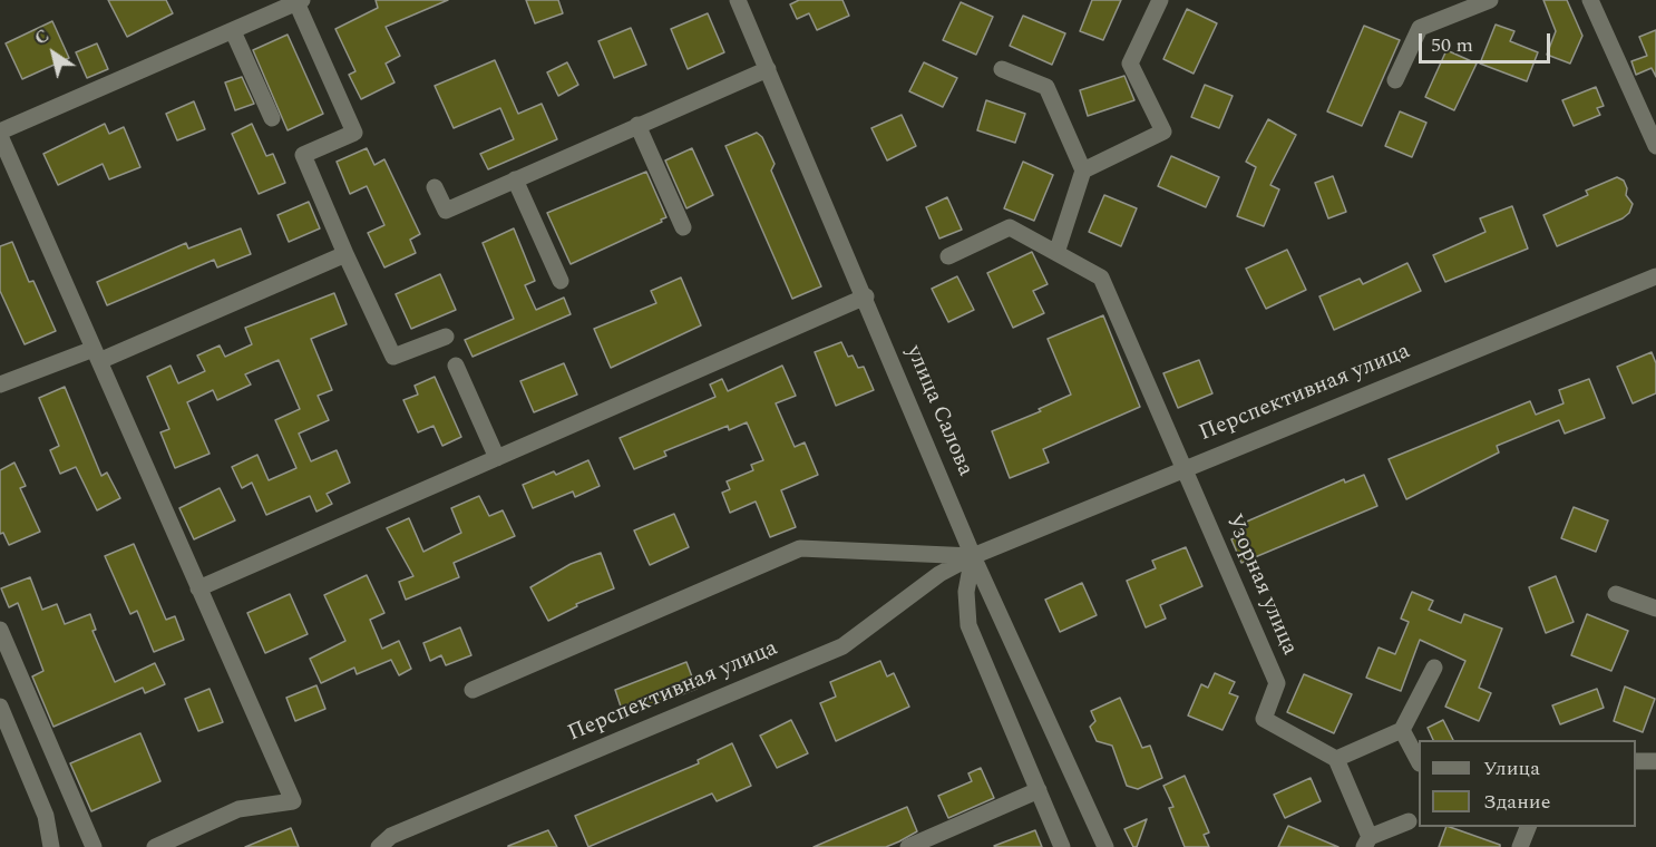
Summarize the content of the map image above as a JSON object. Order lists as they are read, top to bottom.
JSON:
{
  "streets": {
    "street": ["Перспективная улица", "улица Салова", "Узорная улица"]
  },
  "crossings": [
    ["Перспективная улица", "улица Салова"],
    ["Перспективная улица", "Узорная улица"]
  ],
  "legend": ["Улица", "Здание"],
  "scale_bar": "50 m",
  "north": "top left"
}
